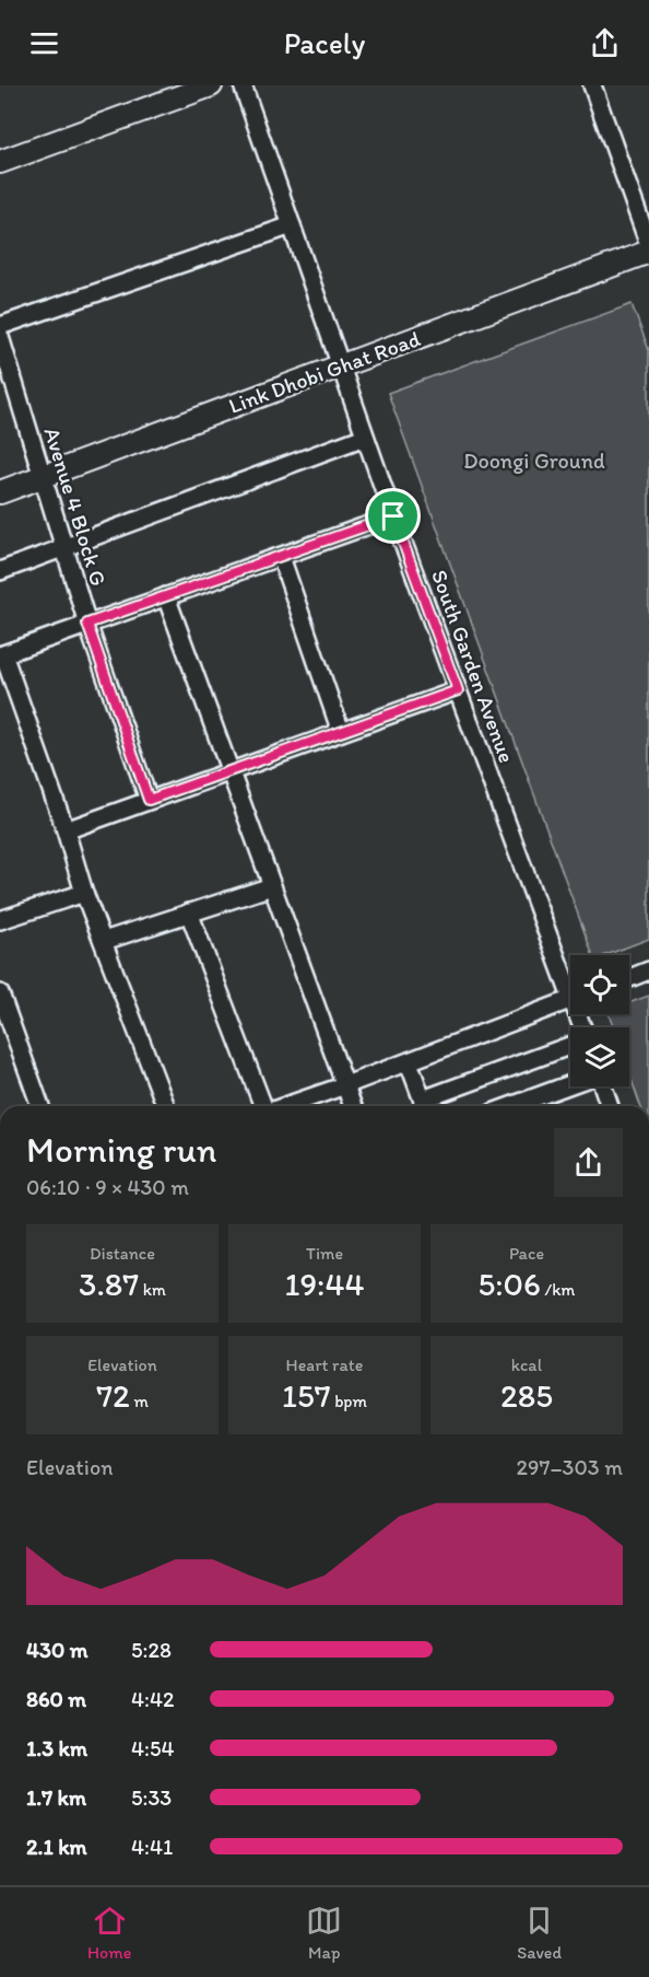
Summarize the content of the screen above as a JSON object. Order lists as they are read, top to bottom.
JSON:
{
  "streets": {
    "street": ["Link Dhobi Ghat Road", "Avenue 4 Block G", "South Garden Avenue"]
  },
  "crossings": [
    ["Link Dhobi Ghat Road", "Avenue 4 Block G"],
    ["Link Dhobi Ghat Road", "South Garden Avenue"]
  ],
  "parks": ["Doongi Ground"],
  "page": {
    "header": "Pacely",
    "heading": ["Morning run", "06:10 · 9 × 430 m"],
    "stats": [
      ["Distance", "3.87 km"],
      ["Time", "19:44"],
      ["Pace", "5:06 /km"],
      ["Elevation", "72 m"],
      ["Heart rate", "157 bpm"],
      ["kcal", "285"]
    ],
    "chart": ["Elevation", "297–303 m"],
    "list": [
      {
        "name": "430 m",
        "note": "5:28"
      },
      {
        "name": "860 m",
        "note": "4:42"
      },
      {
        "name": "1.3 km",
        "note": "4:54"
      },
      {
        "name": "1.7 km",
        "note": "5:33"
      },
      {
        "name": "2.1 km",
        "note": "4:41"
      }
    ],
    "tabs": ["Home", "Map", "Saved"]
  }
}
